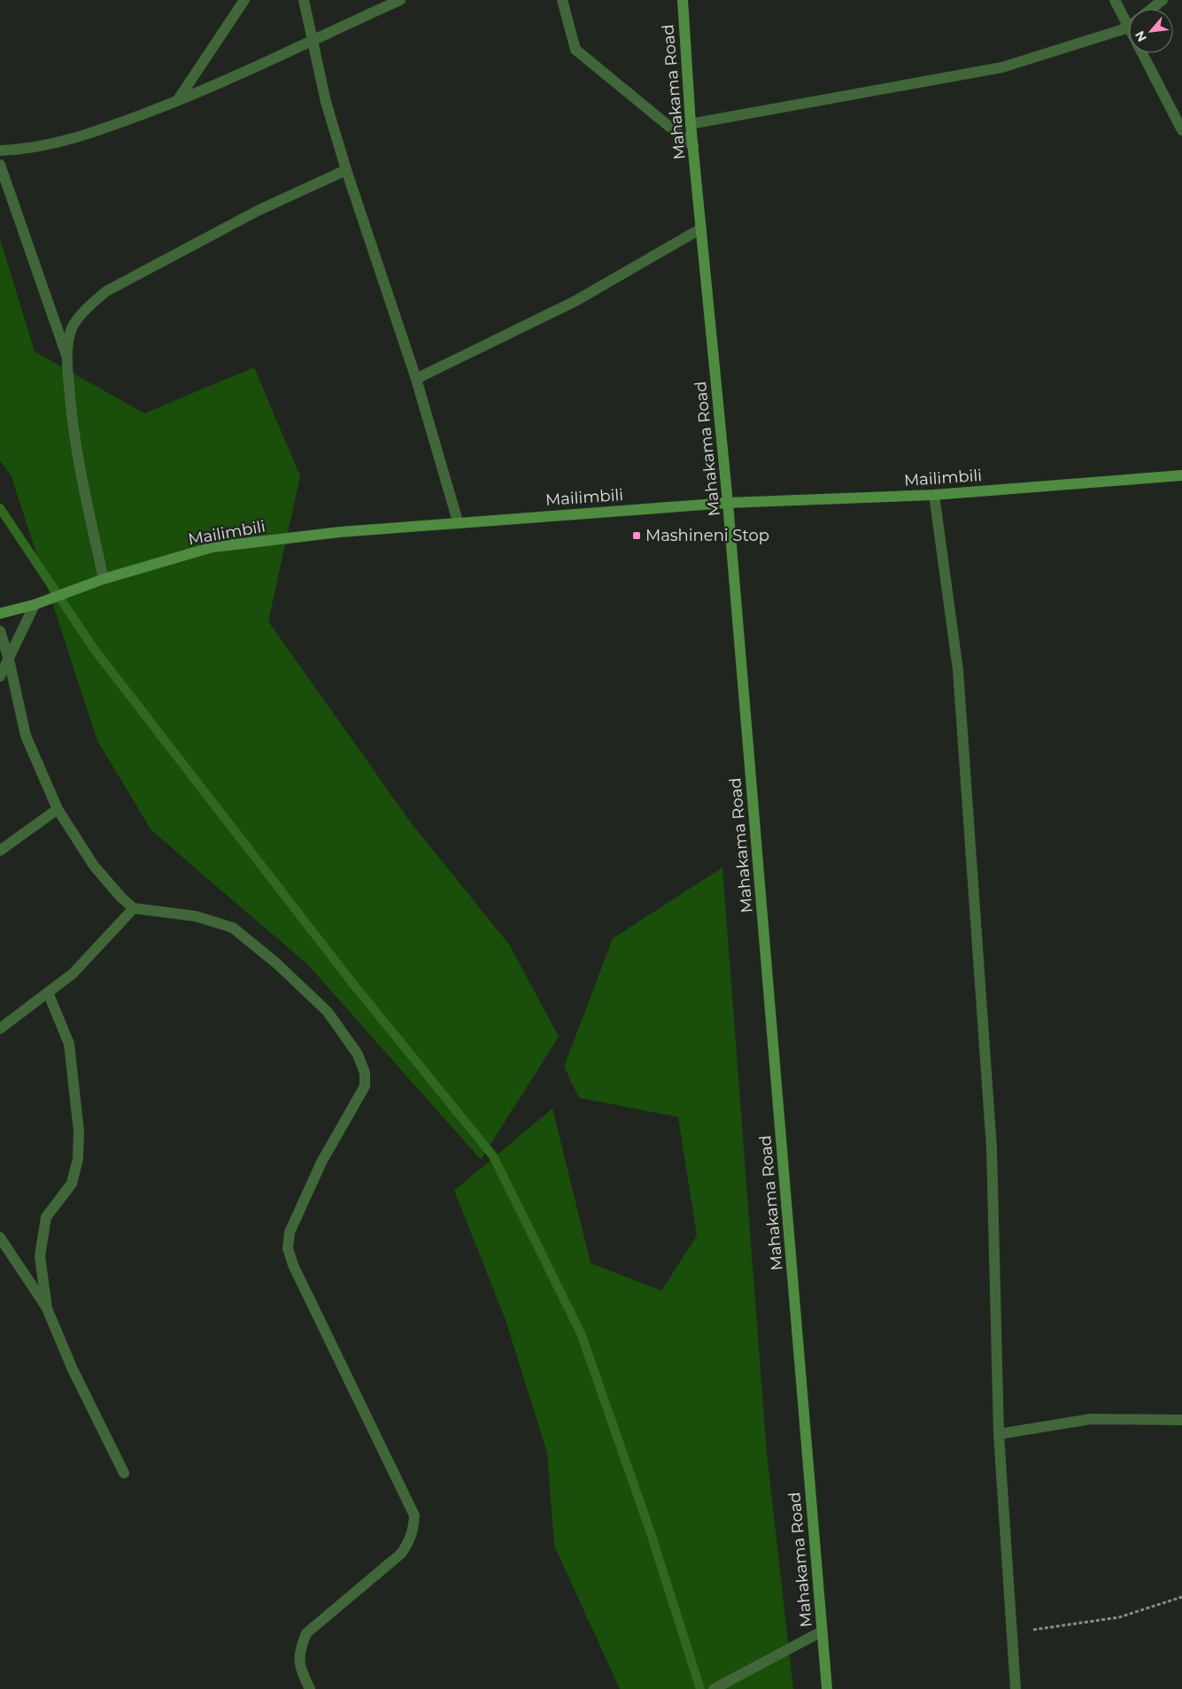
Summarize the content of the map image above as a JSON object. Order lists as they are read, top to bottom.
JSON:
{
  "streets": {
    "street": ["Mahakama Road", "Mailimbili"]
  },
  "crossings": [
    ["Mahakama Road", "Mailimbili"]
  ],
  "places": {
    "transit": ["Mashineni Stop"]
  },
  "north": "bottom left"
}
